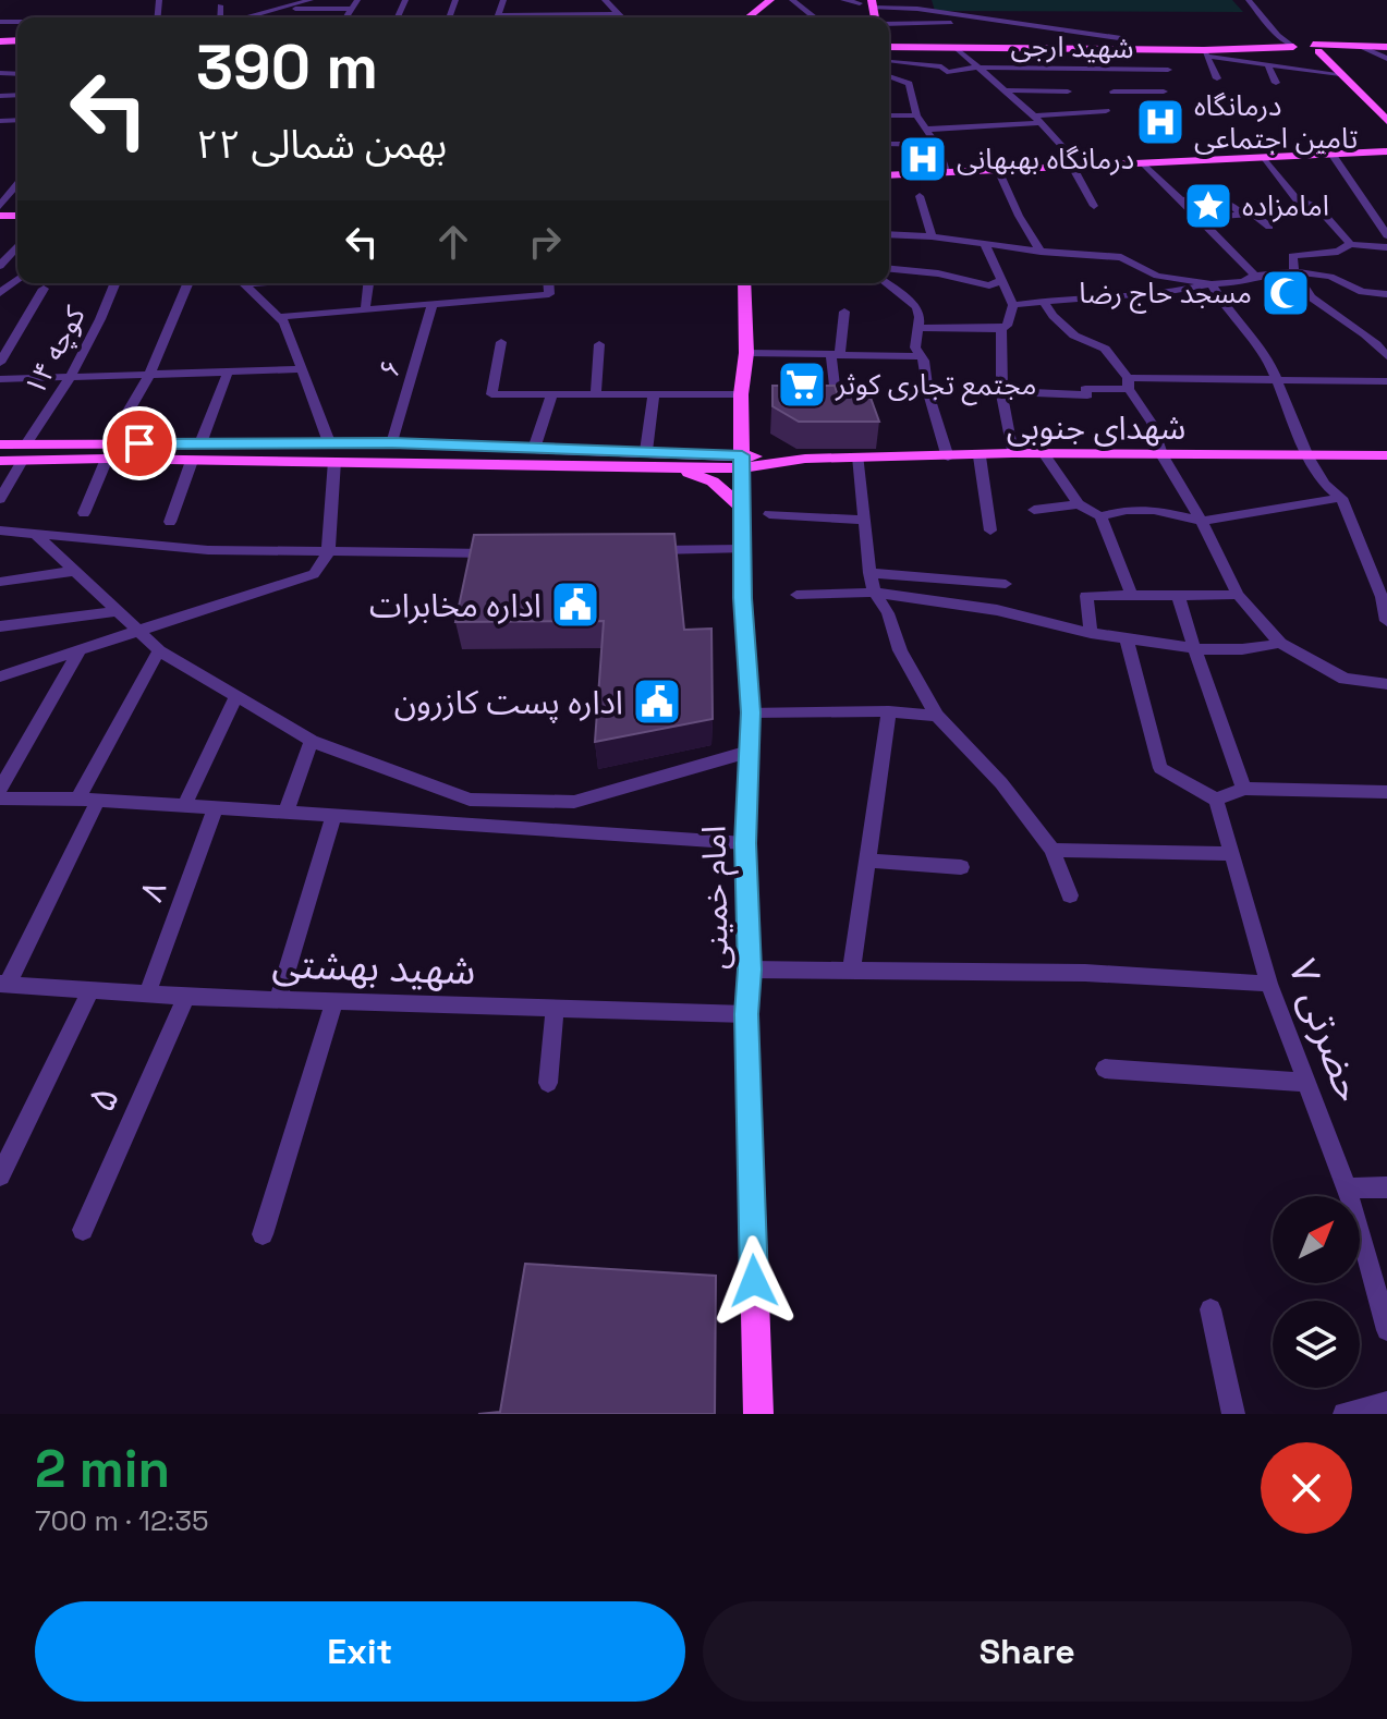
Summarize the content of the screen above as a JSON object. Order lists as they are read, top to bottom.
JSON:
{
  "streets": {
    "main road": ["شهدای جنوبی", "امام خمینی"],
    "street": [
      "شهید ارجی",
      "کوچه ۱۴",
      "۶",
      "۸",
      "شهید بهشتی",
      "حضرتی ۷",
      "۵"
    ]
  },
  "crossings": [
    ["شهدای جنوبی", "امام خمینی"],
    ["۸", "شهید بهشتی"],
    ["امام خمینی", "شهید بهشتی"],
    ["شهید بهشتی", "۵"]
  ],
  "places": {
    "hospital": ["درمانگاه تامین اجتماعی", "درمانگاه بهبهانی"],
    "place": ["امامزاده"],
    "mosque": ["مسجد حاج رضا"],
    "supermarket": ["مجتمع تجاری کوثر"],
    "public building": ["اداره مخابرات", "اداره پست کازرون"]
  },
  "north": "top right",
  "page": {
    "turn": ["390 m", "۲۲ بهمن شمالی"],
    "heading": ["2 min", "700 m · 12:35"],
    "buttons": ["Exit", "Share"]
  }
}
